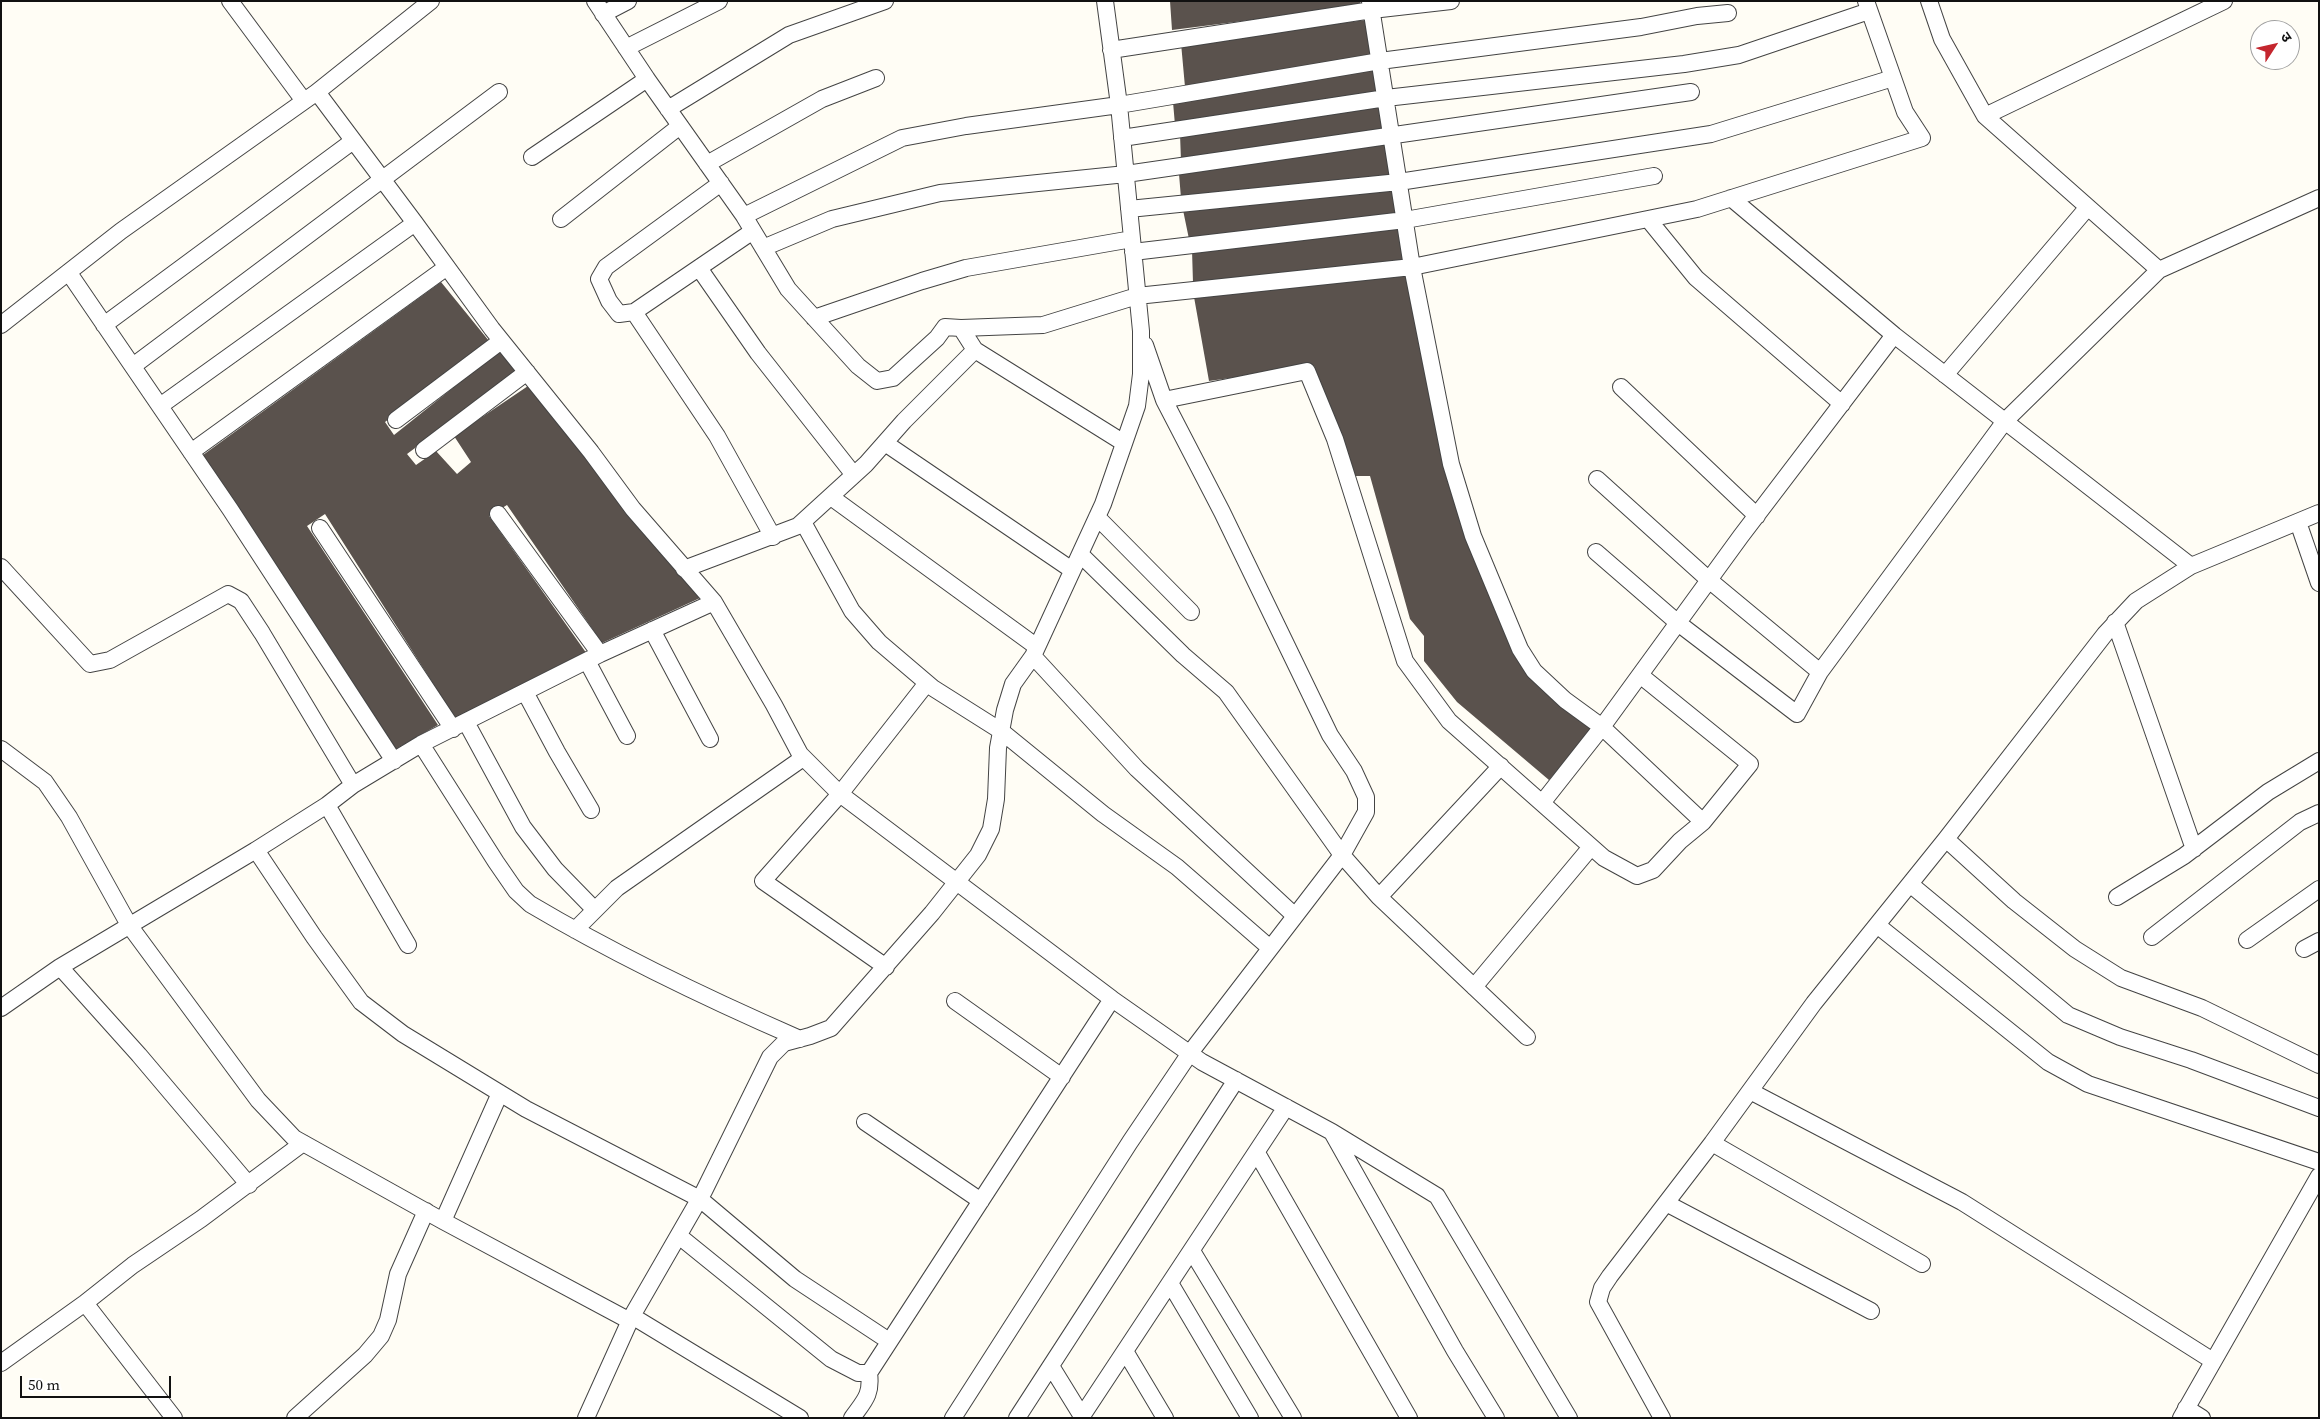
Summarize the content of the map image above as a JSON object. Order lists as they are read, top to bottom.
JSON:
{
  "scale_bar": "50 m",
  "north": "top right"
}
